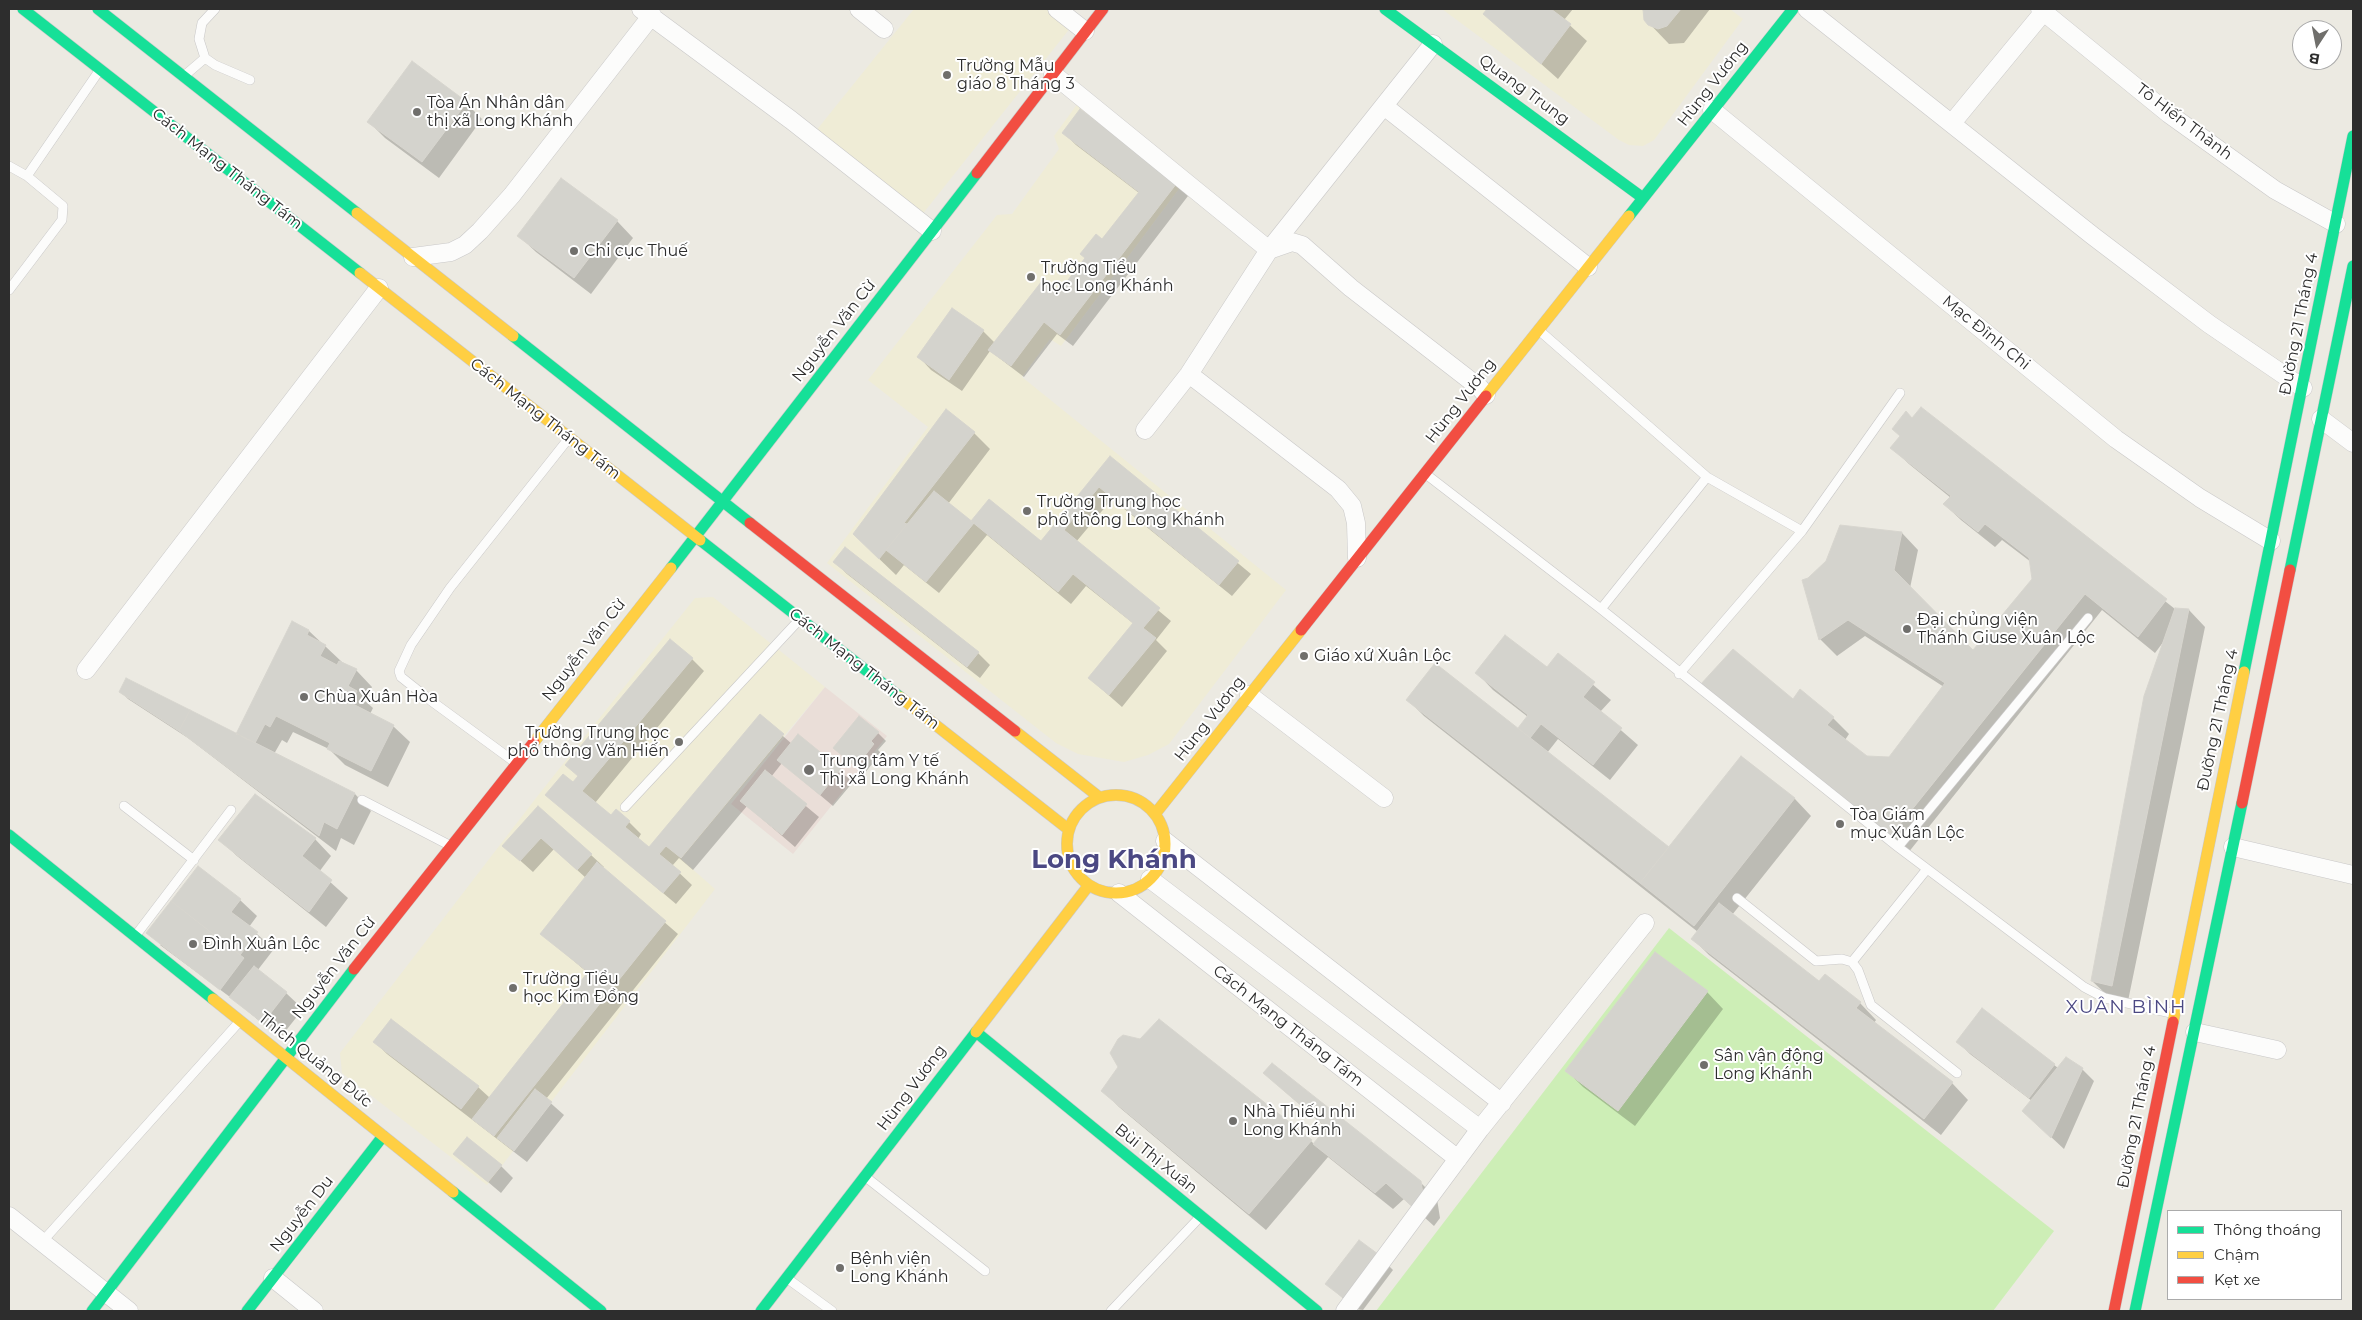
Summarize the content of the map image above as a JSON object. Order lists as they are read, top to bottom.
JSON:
{
  "streets": {
    "main road": [
      "Hùng Vương",
      "Quang Trung",
      "Cách Mạng Tháng Tám",
      "Đường 21 Tháng 4",
      "Nguyễn Văn Cừ",
      "Thích Quảng Đức",
      "Bùi Thị Xuân",
      "Nguyễn Du"
    ],
    "street": ["Tô Hiến Thành", "Mạc Đĩnh Chi"]
  },
  "crossings": [
    ["Hùng Vương", "Quang Trung"],
    ["Hùng Vương", "Cách Mạng Tháng Tám"],
    ["Hùng Vương", "Mạc Đĩnh Chi"],
    ["Hùng Vương", "Bùi Thị Xuân"],
    ["Tô Hiến Thành", "Đường 21 Tháng 4"],
    ["Cách Mạng Tháng Tám", "Nguyễn Văn Cừ"],
    ["Đường 21 Tháng 4", "Mạc Đĩnh Chi"],
    ["Nguyễn Văn Cừ", "Thích Quảng Đức"],
    ["Thích Quảng Đức", "Nguyễn Du"]
  ],
  "districts": ["Long Khánh", "XUÂN BÌNH"],
  "places": [
    "Trường Mẫu giáo 8 Tháng 3",
    "Tòa Án Nhân dân thị xã Long Khánh",
    "Chi cục Thuế",
    "Trường Tiểu học Long Khánh",
    "Trường Trung học phổ thông Long Khánh",
    "Đại chủng viện Thánh Giuse Xuân Lộc",
    "Giáo xứ Xuân Lộc",
    "Chùa Xuân Hòa",
    "Trường Trung học phổ thông Văn Hiến",
    "Trung tâm Y tế Thị xã Long Khánh",
    "Tòa Giám mục Xuân Lộc",
    "Đình Xuân Lộc",
    "Trường Tiểu học Kim Đồng",
    "Sân vận động Long Khánh",
    "Nhà Thiếu nhi Long Khánh",
    "Bệnh viện Long Khánh"
  ],
  "legend": ["Thông thoáng", "Chậm", "Kẹt xe"],
  "north": "bottom"
}
